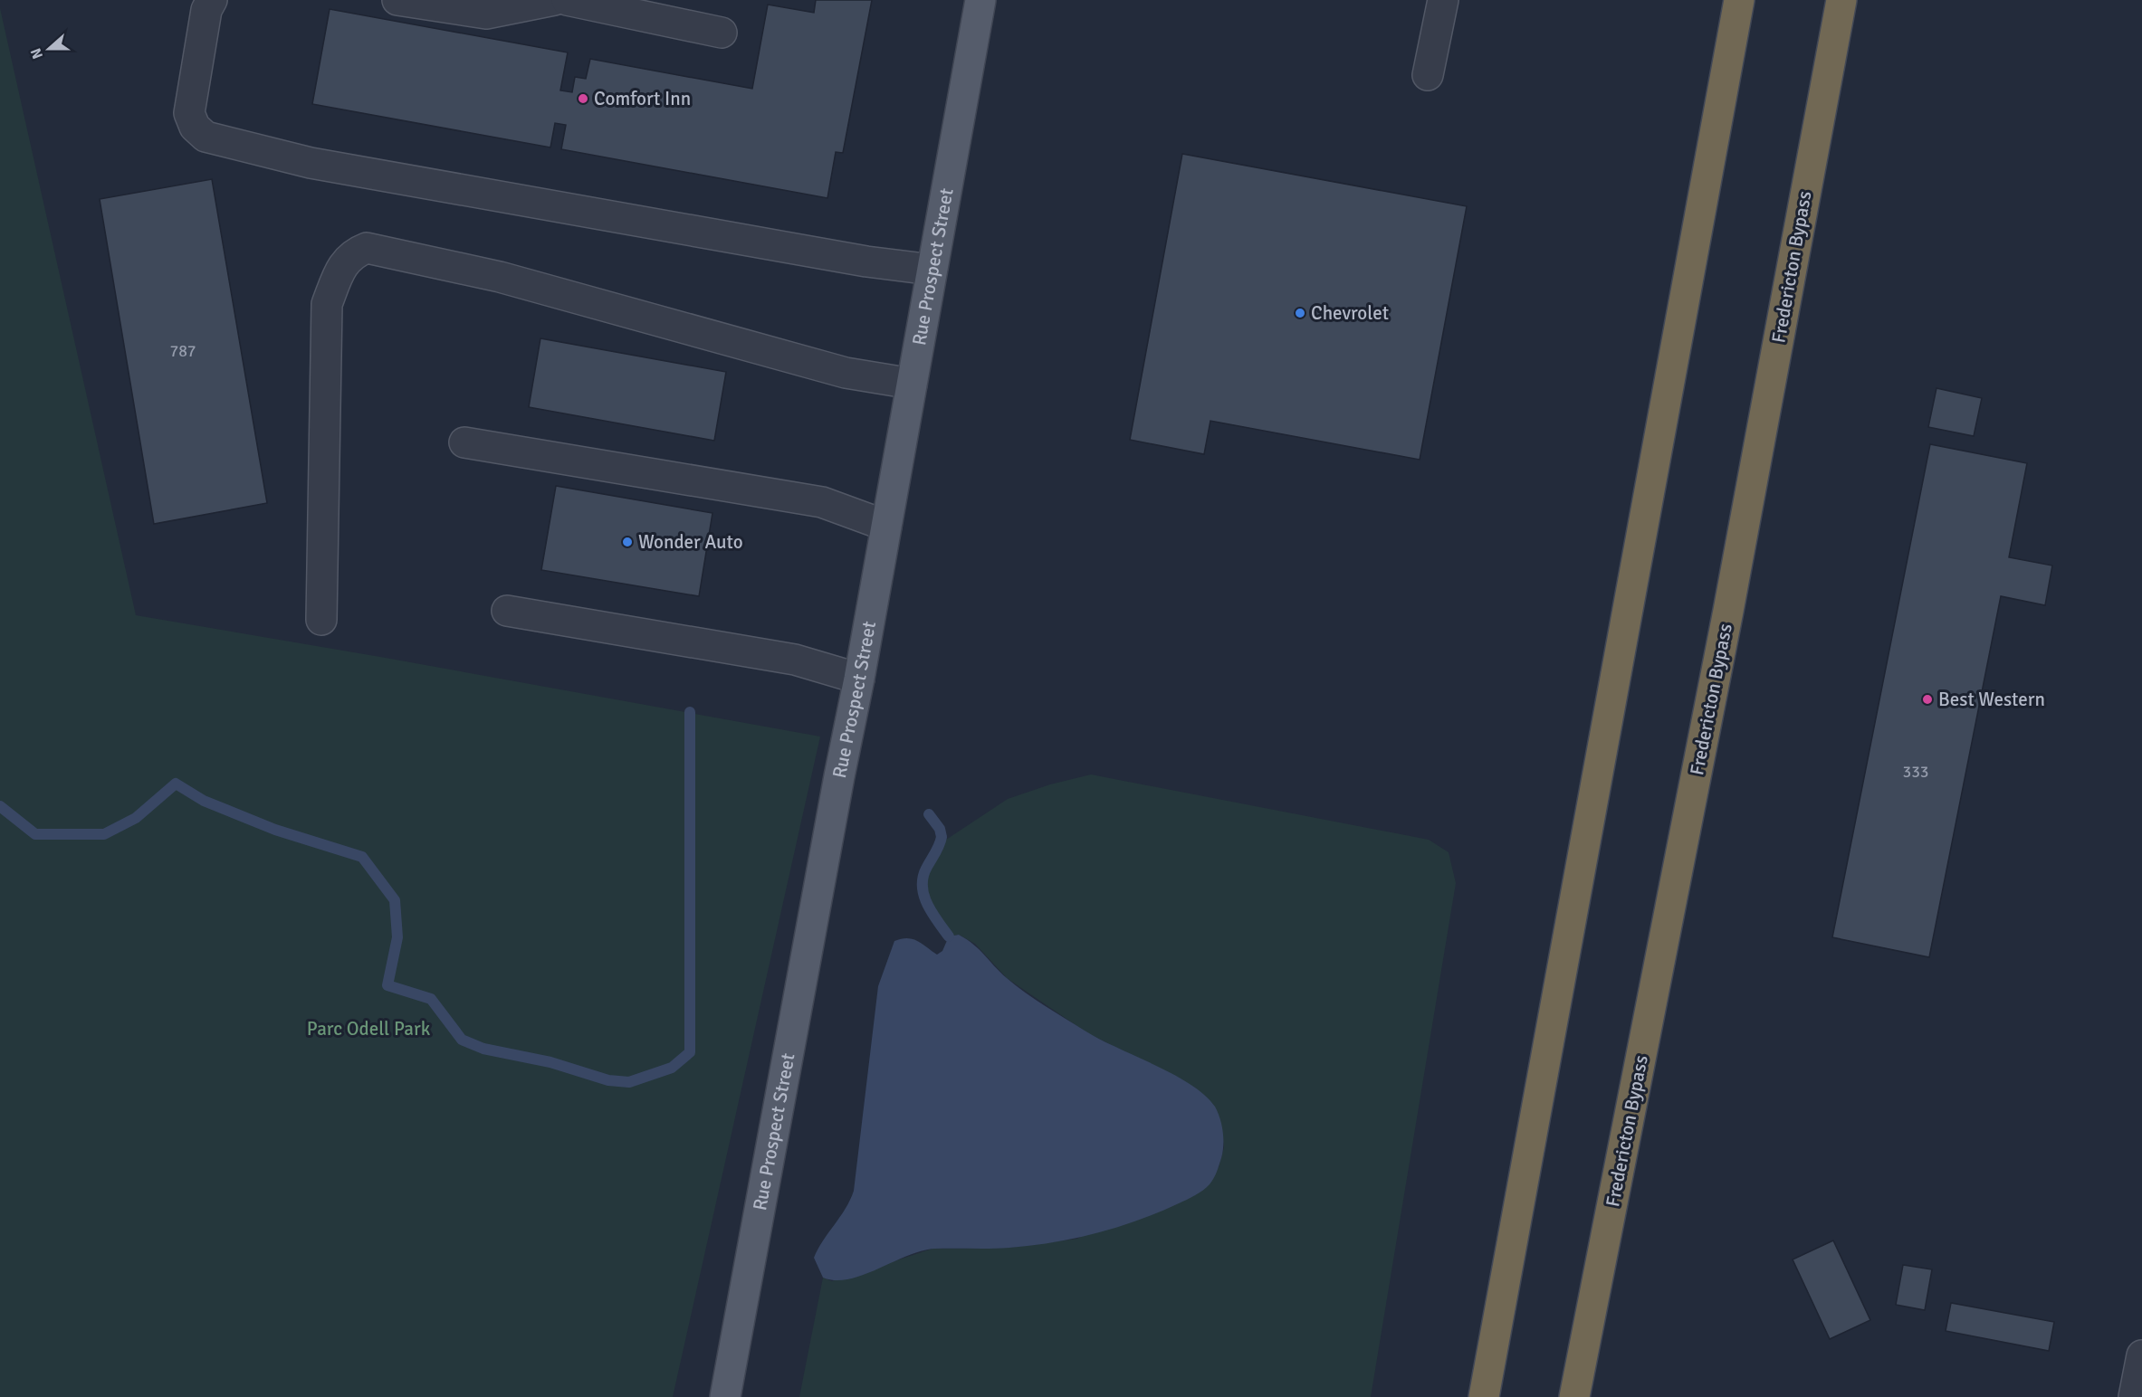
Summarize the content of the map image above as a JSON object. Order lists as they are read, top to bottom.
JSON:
{
  "streets": {
    "highway": ["Fredericton Bypass"],
    "main road": ["Rue Prospect Street"]
  },
  "parks": ["Parc Odell Park"],
  "places": [
    "Comfort Inn",
    "Chevrolet",
    "Wonder Auto",
    "Best Western"
  ],
  "house_numbers": ["787", "333"],
  "north": "left"
}
